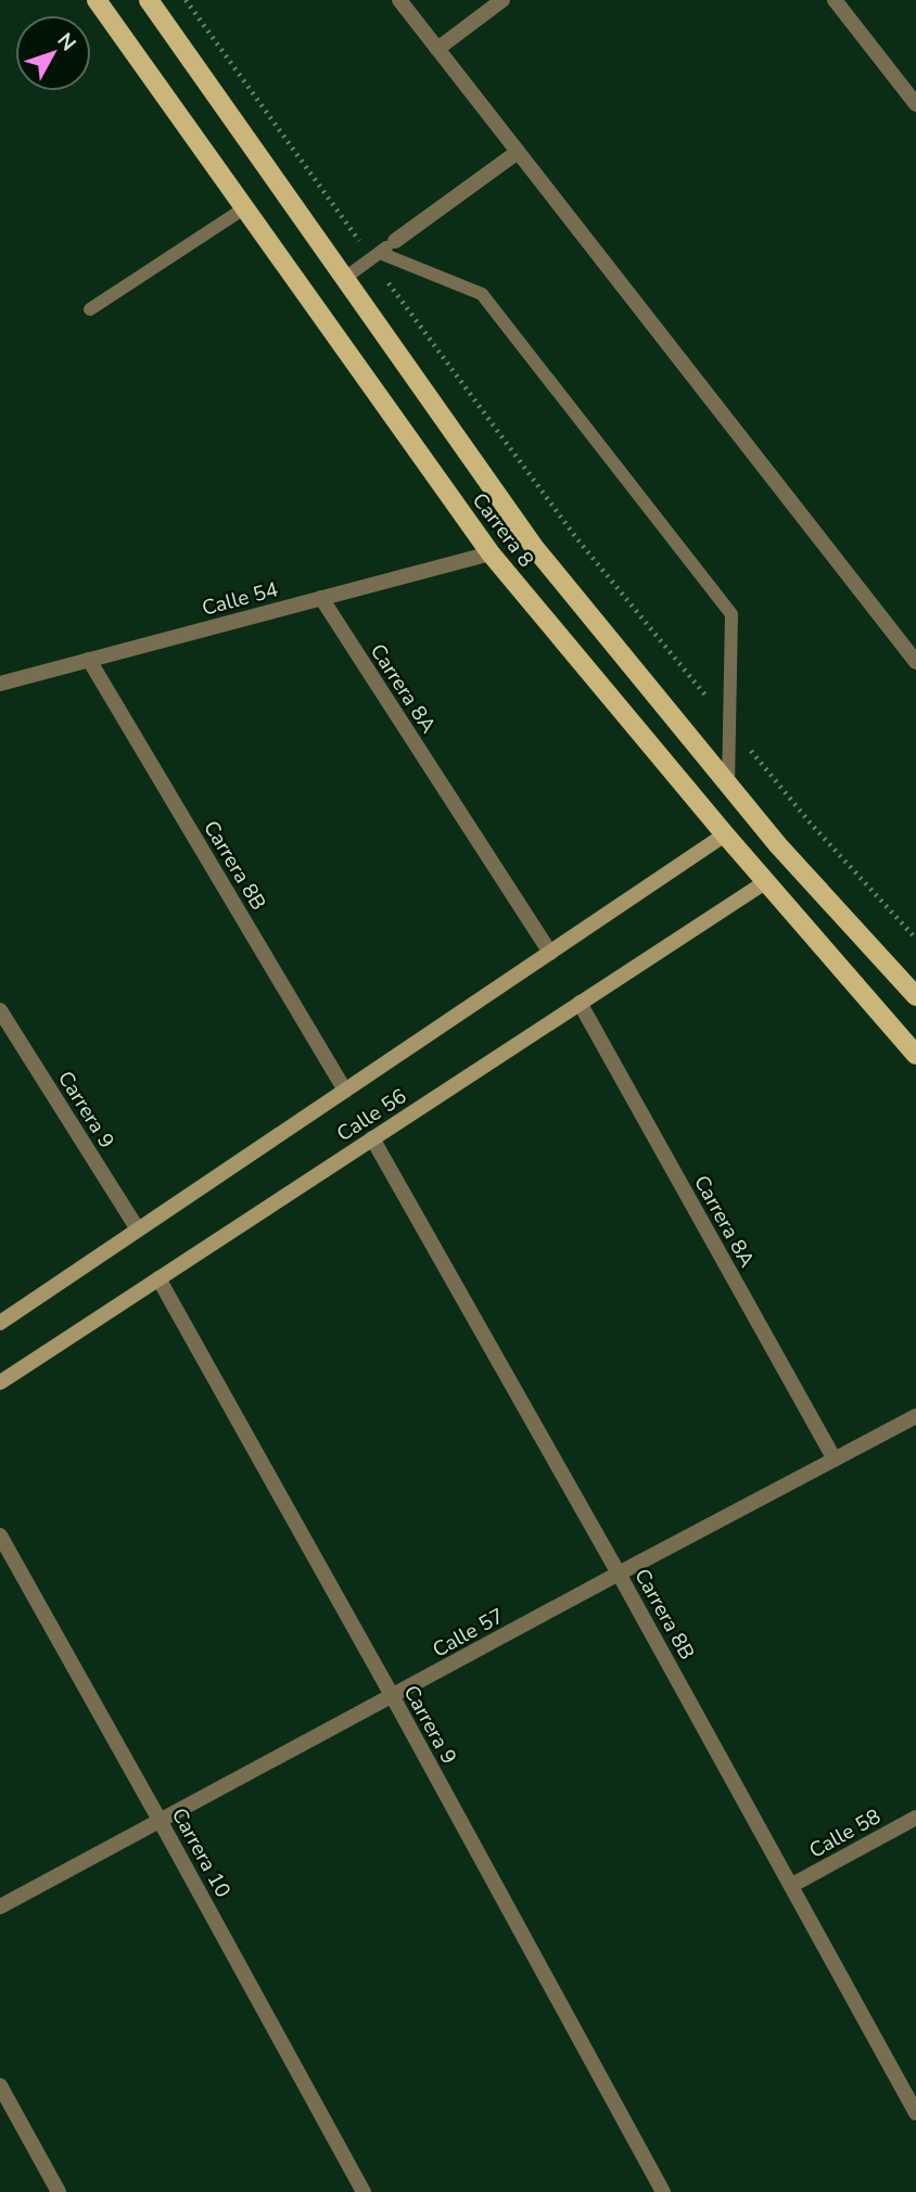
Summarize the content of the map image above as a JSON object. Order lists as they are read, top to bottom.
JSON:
{
  "streets": {
    "main road": ["Carrera 8"],
    "street": [
      "Calle 54",
      "Carrera 8A",
      "Carrera 8B",
      "Carrera 9",
      "Calle 56",
      "Calle 57",
      "Calle 58",
      "Carrera 10"
    ]
  },
  "crossings": [
    ["Carrera 8", "Calle 54"],
    ["Carrera 8", "Calle 56"],
    ["Calle 54", "Carrera 8A"],
    ["Calle 54", "Carrera 8B"],
    ["Carrera 8A", "Calle 56"],
    ["Carrera 8A", "Calle 57"],
    ["Carrera 8B", "Calle 56"],
    ["Carrera 8B", "Calle 57"],
    ["Carrera 8B", "Calle 58"],
    ["Carrera 9", "Calle 56"],
    ["Carrera 9", "Calle 57"],
    ["Calle 57", "Carrera 10"]
  ],
  "north": "top right"
}
